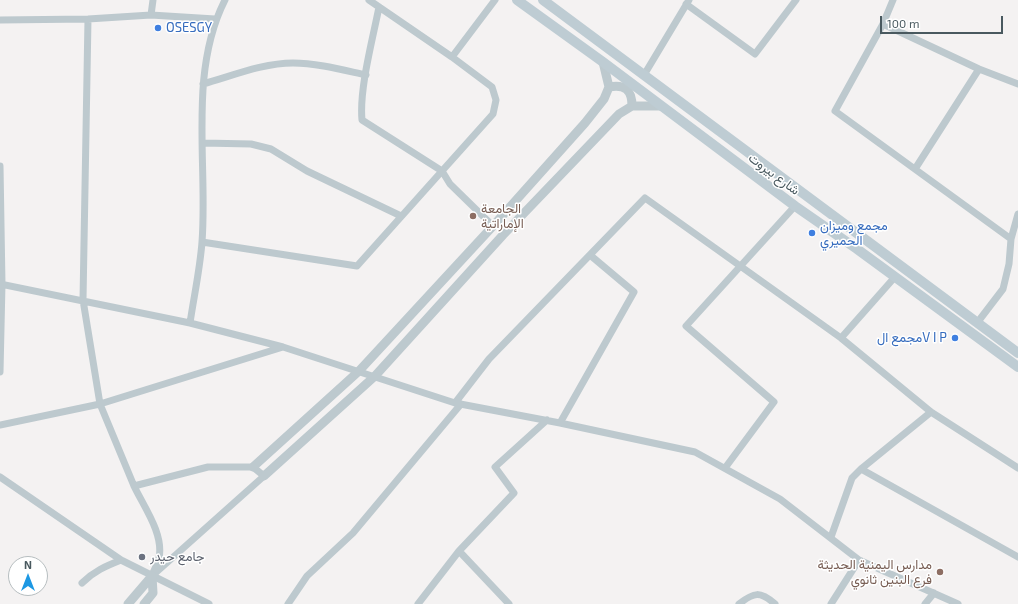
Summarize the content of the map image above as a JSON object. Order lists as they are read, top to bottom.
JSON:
{
  "streets": {
    "main road": ["شارع بيروت"]
  },
  "places": [
    "OSESGY",
    "الجامعة الإماراتية",
    "مجمع وميزان الحميري",
    "مجمع الV I P",
    "جامع حيدر",
    "مدارس اليمنية الحديثة فرع البنين ثانوي"
  ],
  "scale_bar": "100 m",
  "north": "top"
}
